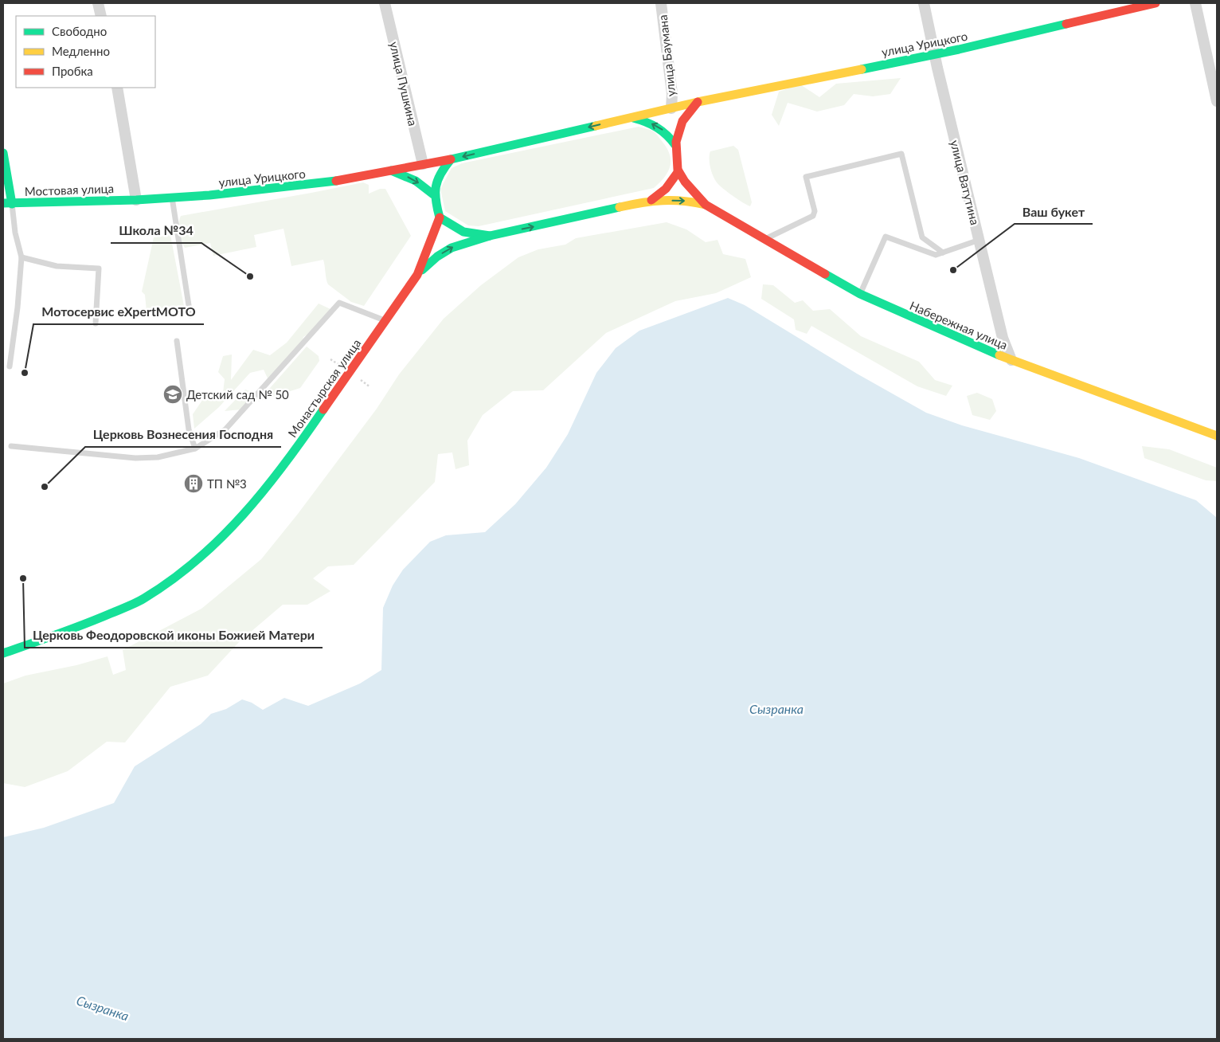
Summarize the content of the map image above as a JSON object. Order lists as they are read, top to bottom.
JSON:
{
  "streets": {
    "main road": [
      "улица Урицкого",
      "Мостовая улица",
      "Набережная улица",
      "Монастырская улица"
    ],
    "street": ["улица Баумана", "улица Пушкина", "улица Ватутина"]
  },
  "crossings": [
    ["улица Урицкого", "улица Баумана"],
    ["улица Урицкого", "улица Пушкина"],
    ["улица Урицкого", "улица Ватутина"],
    ["улица Урицкого", "Мостовая улица"],
    ["улица Ватутина", "Набережная улица"]
  ],
  "water": ["Сызранка"],
  "places": {
    "other": [
      "Ваш букет",
      "Школа №34",
      "Мотосервис eXpertMOTO",
      "Церковь Вознесения Господня",
      "Церковь Феодоровской иконы Божией Матери"
    ],
    "school or university": ["Детский сад № 50"],
    "building": ["ТП №3"]
  },
  "legend": ["Свободно", "Медленно", "Пробка"]
}
